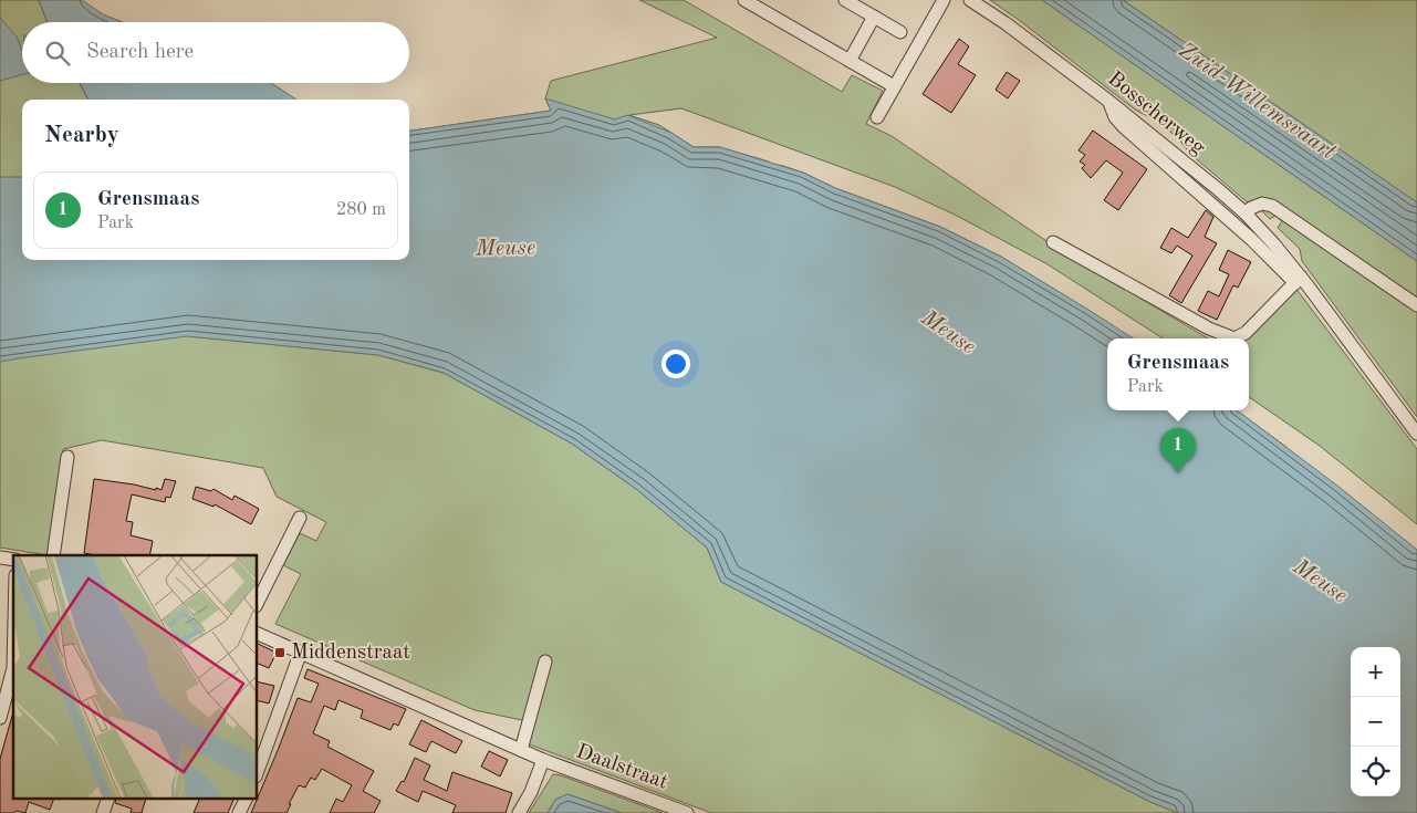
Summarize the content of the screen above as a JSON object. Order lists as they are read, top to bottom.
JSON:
{
  "streets": {
    "street": ["Bosscherweg", "Daalstraat"]
  },
  "water": ["Zuid-Willemsvaart", "Meuse"],
  "places": {
    "transit": ["Middenstraat"]
  },
  "page": {
    "search": "Search here",
    "heading": "Nearby",
    "list": [
      {
        "mark": "1",
        "name": "Grensmaas",
        "note": "Park",
        "value": "280 m"
      }
    ],
    "popup": ["Grensmaas", "Park"],
    "pins": "1",
    "map_buttons": ["+", "−"]
  }
}
